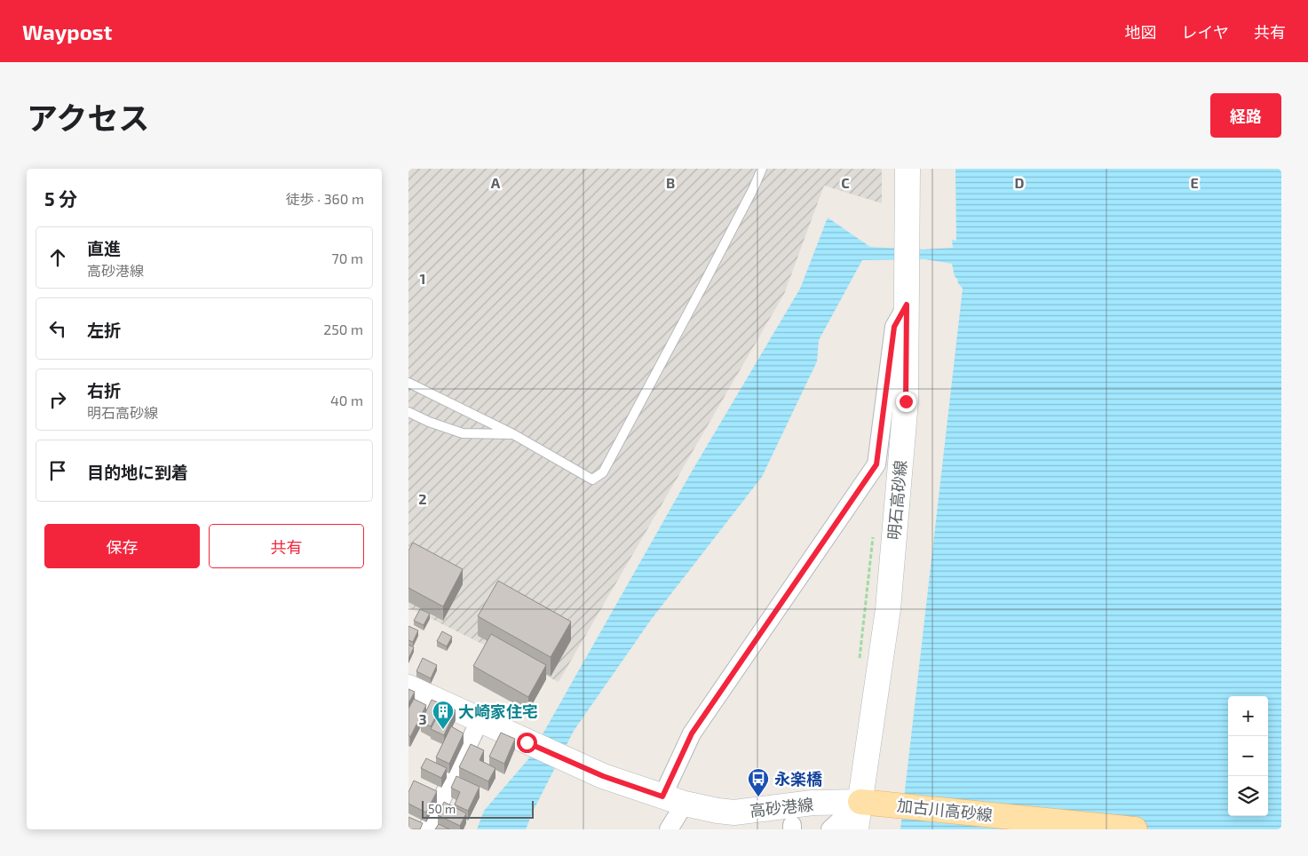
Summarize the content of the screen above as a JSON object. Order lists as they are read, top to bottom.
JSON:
{
  "streets": {
    "main road": ["明石高砂線", "高砂港線", "加古川高砂線"]
  },
  "crossings": [
    ["明石高砂線", "高砂港線"],
    ["明石高砂線", "加古川高砂線"],
    ["高砂港線", "加古川高砂線"]
  ],
  "places": {
    "building": ["大崎家住宅"],
    "bus stop": ["永楽橋"]
  },
  "scale_bar": "50 m",
  "page": {
    "header": "Waypost",
    "nav": ["地図", "レイヤ", "共有"],
    "title": "アクセス",
    "buttons": [
      "経路",
      ["保存", "共有"]
    ],
    "heading": ["5 分", "徒歩 · 360 m"],
    "list": [
      ["直進", "高砂港線", "70 m"],
      ["左折", "250 m"],
      ["右折", "明石高砂線", "40 m"],
      "目的地に到着"
    ],
    "map_buttons": ["+", "−"],
    "scale": "50 m"
  },
  "grid": {
    "columns": [
      "A",
      "B",
      "C",
      "D",
      "E"
    ],
    "rows": ["1", "2", "3"]
  }
}
